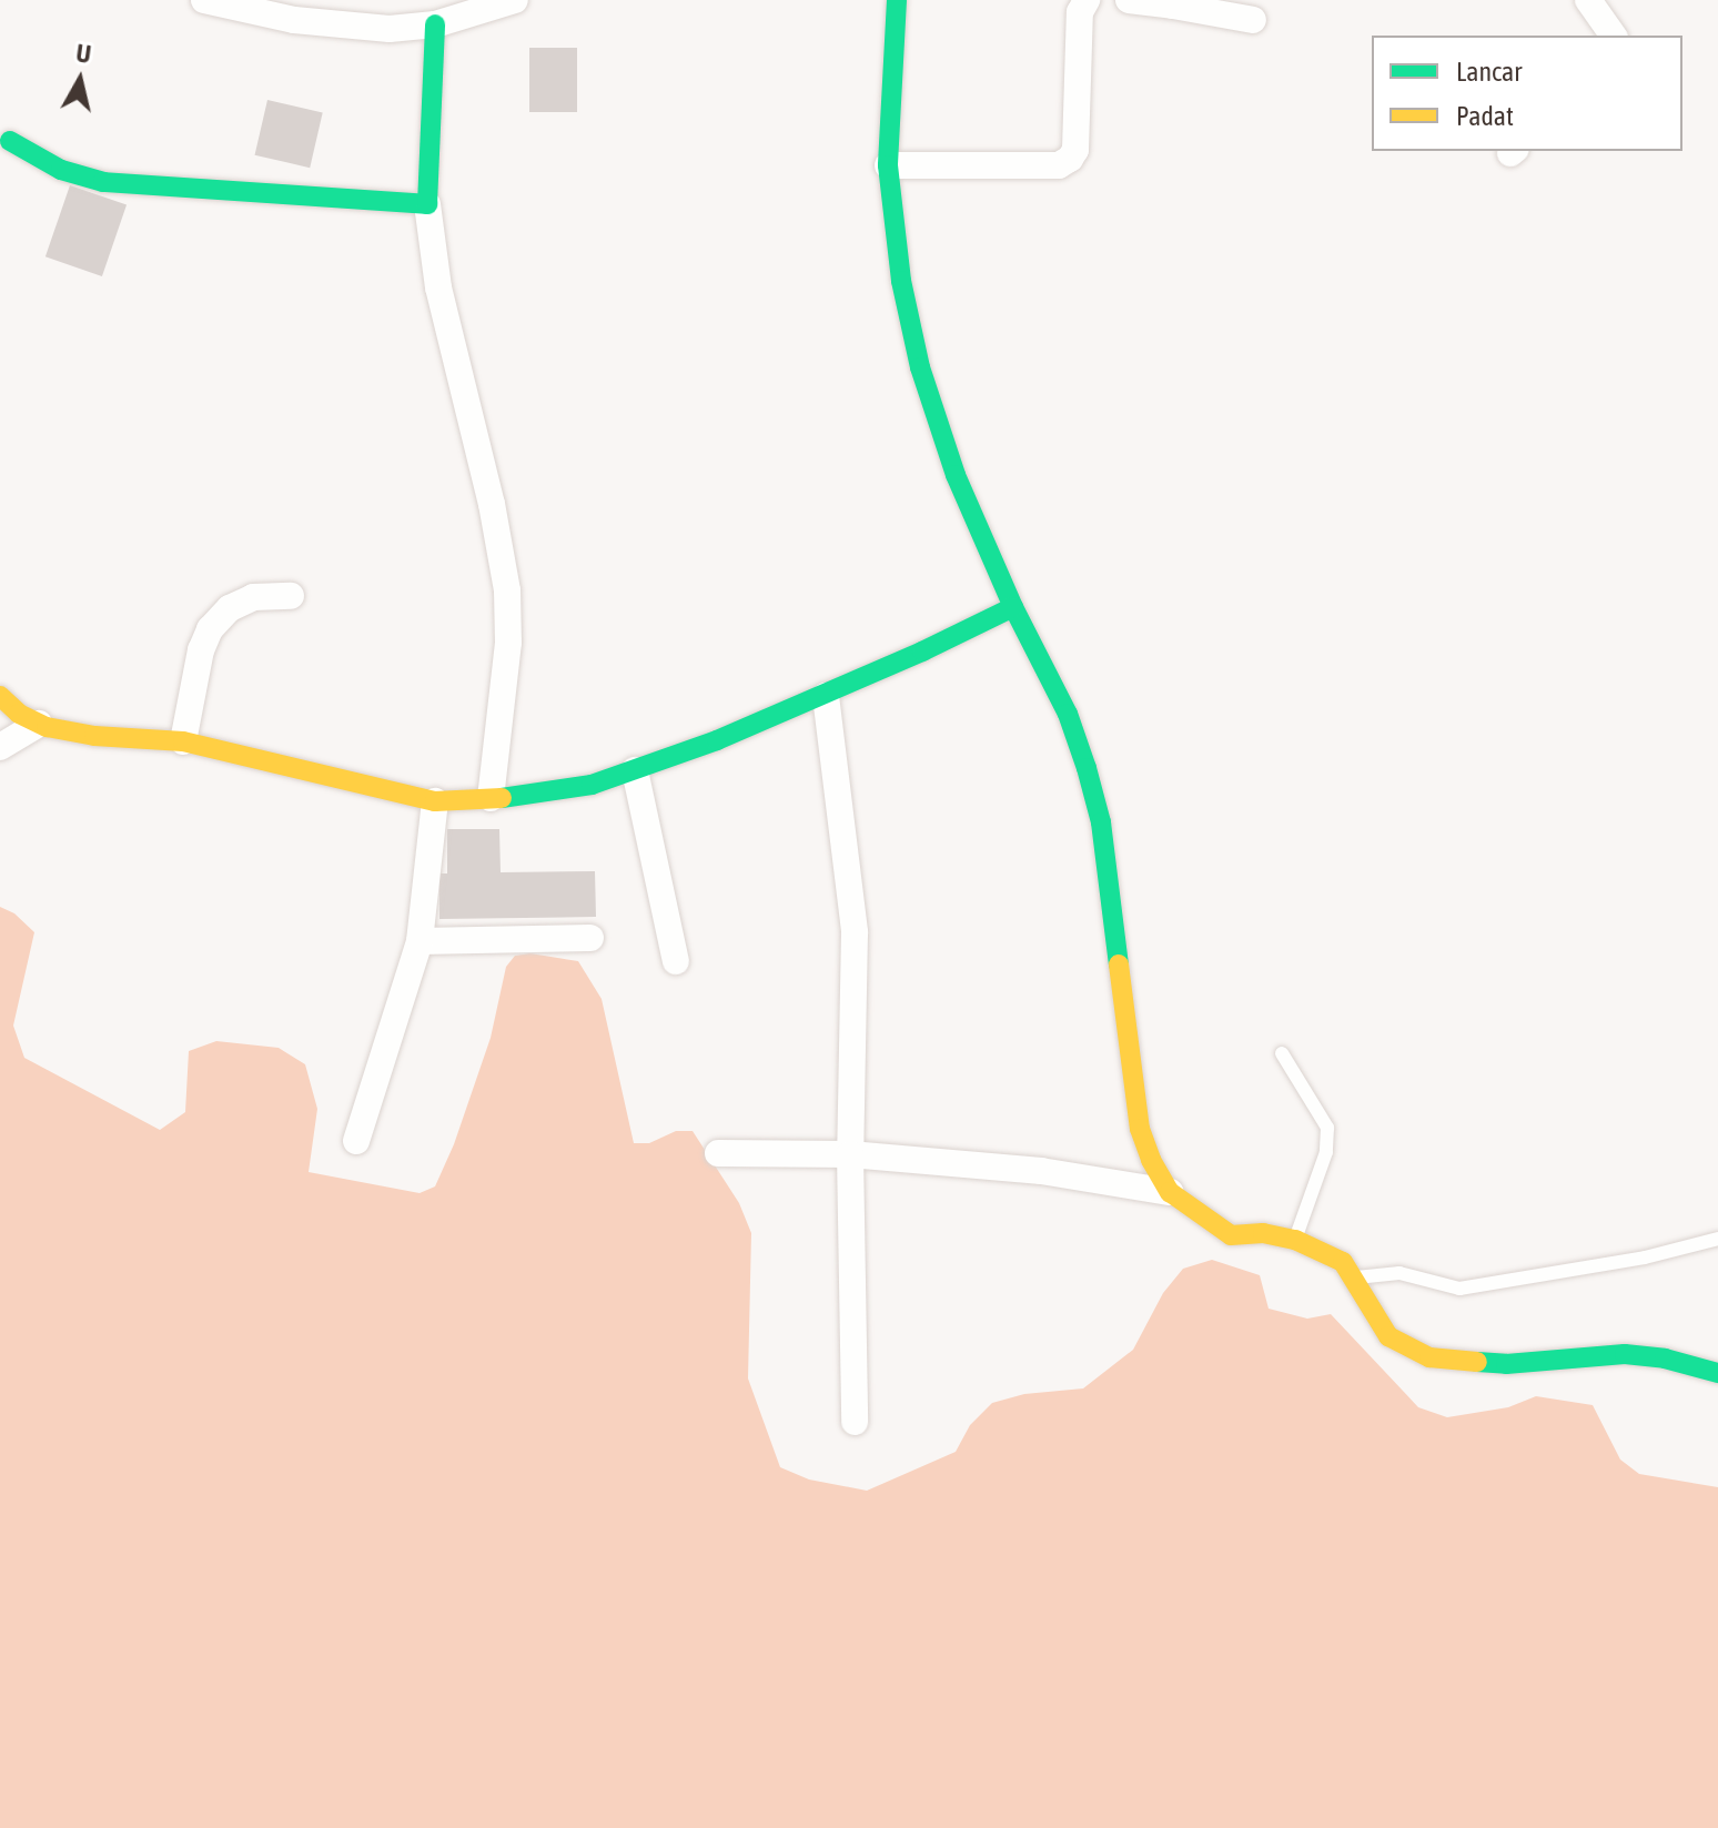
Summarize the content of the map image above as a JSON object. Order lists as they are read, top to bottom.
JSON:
{
  "legend": ["Lancar", "Padat"],
  "north": "top"
}
